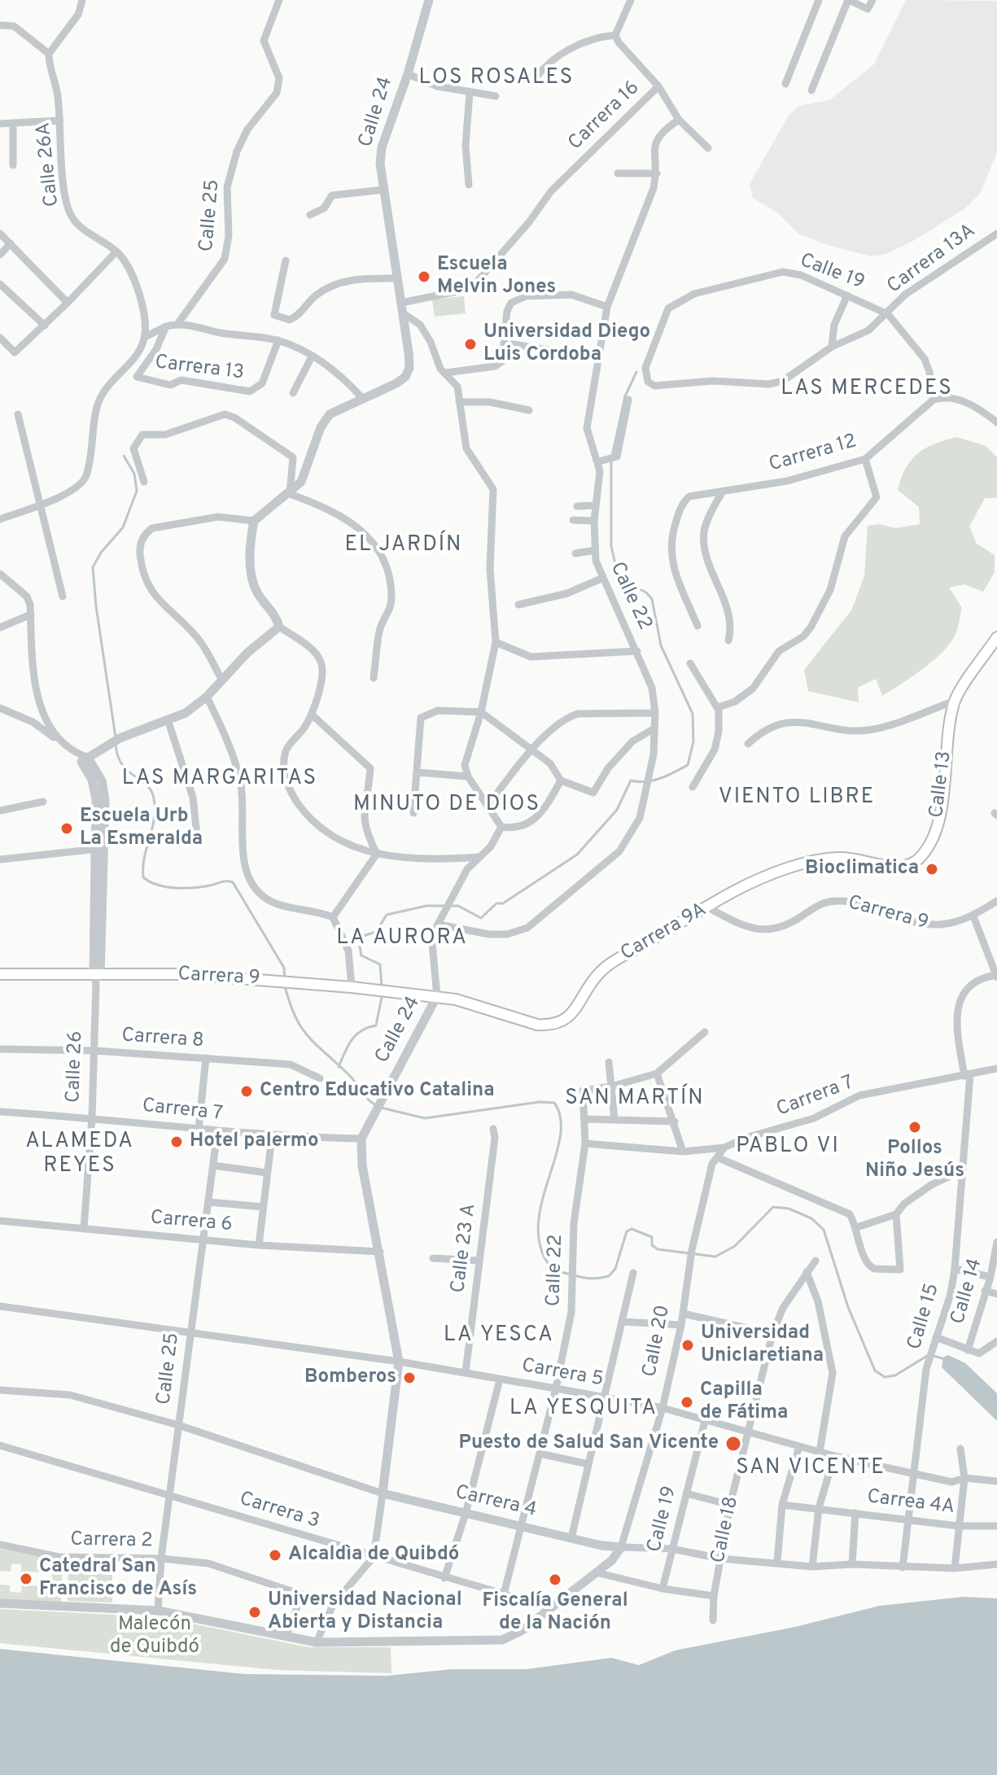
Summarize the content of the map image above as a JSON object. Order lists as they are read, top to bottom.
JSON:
{
  "streets": {
    "main road": ["Calle 13", "Carrera 9", "Carrera 9A"],
    "street": [
      "Calle 24",
      "Carrera 16",
      "Calle 26A",
      "Calle 25",
      "Carrera 13A",
      "Calle 19",
      "Carrera 13",
      "Carrera 12",
      "Calle 22",
      "Carrera 8",
      "Calle 26",
      "Carrera 7",
      "Carrera 6",
      "Calle 23 A",
      "Calle 14",
      "Calle 15",
      "Calle 20",
      "Carrera 5",
      "Carrera 4",
      "Carrea 4A",
      "Carrera 3",
      "Calle 18",
      "Carrera 2"
    ]
  },
  "crossings": [
    ["Calle 24", "Carrera 16"],
    ["Calle 24", "Calle 22"],
    ["Calle 24", "Carrera 9"],
    ["Calle 24", "Carrera 9A"],
    ["Calle 24", "Carrera 7"],
    ["Calle 25", "Carrera 7"],
    ["Calle 25", "Carrera 6"],
    ["Calle 25", "Carrera 5"],
    ["Calle 25", "Carrera 4"],
    ["Calle 25", "Carrera 3"],
    ["Calle 25", "Carrera 2"],
    ["Carrera 13A", "Calle 19"],
    ["Calle 19", "Carrera 12"],
    ["Calle 19", "Carrera 5"],
    ["Calle 19", "Carrera 4"],
    ["Calle 22", "Carrera 5"],
    ["Calle 22", "Carrera 4"],
    ["Calle 22", "Carrera 3"],
    ["Calle 13", "Carrera 9A"],
    ["Carrera 9", "Carrera 9A"],
    ["Carrera 9", "Calle 26"],
    ["Carrera 8", "Calle 26"],
    ["Calle 26", "Carrera 7"],
    ["Calle 26", "Carrera 6"],
    ["Carrera 7", "Calle 15"],
    ["Carrera 7", "Calle 20"],
    ["Calle 23 A", "Carrera 5"],
    ["Calle 15", "Carrera 5"],
    ["Calle 15", "Carrera 4"],
    ["Calle 15", "Carrea 4A"],
    ["Calle 20", "Carrera 5"],
    ["Calle 20", "Carrera 4"],
    ["Calle 20", "Carrera 3"],
    ["Carrera 5", "Calle 18"],
    ["Carrera 4", "Calle 18"]
  ],
  "districts": [
    "LOS ROSALES",
    "LAS MERCEDES",
    "EL JARDÍN",
    "LAS MARGARITAS",
    "VIENTO LIBRE",
    "MINUTO DE DIOS",
    "LA AURORA",
    "SAN MARTÍN",
    "ALAMEDA REYES",
    "PABLO VI",
    "LA YESCA",
    "LA YESQUITA",
    "SAN VICENTE"
  ],
  "parks": ["Malecón de Quibdó"],
  "places": [
    "Escuela Melvin Jones",
    "Universidad Diego Luis Cordoba",
    "Escuela Urb La Esmeralda",
    "Bioclimatica",
    "Centro Educativo Catalina",
    "Pollos Niño Jesús",
    "Hotel palermo",
    "Universidad Uniclaretiana",
    "Bomberos",
    "Capilla de Fátima",
    "Puesto de Salud San Vicente",
    "Alcaldìa de Quibdó",
    "Catedral San Francisco de Asís",
    "Fiscalía General de la Nación",
    "Universidad Nacional Abierta y Distancia"
  ]
}
